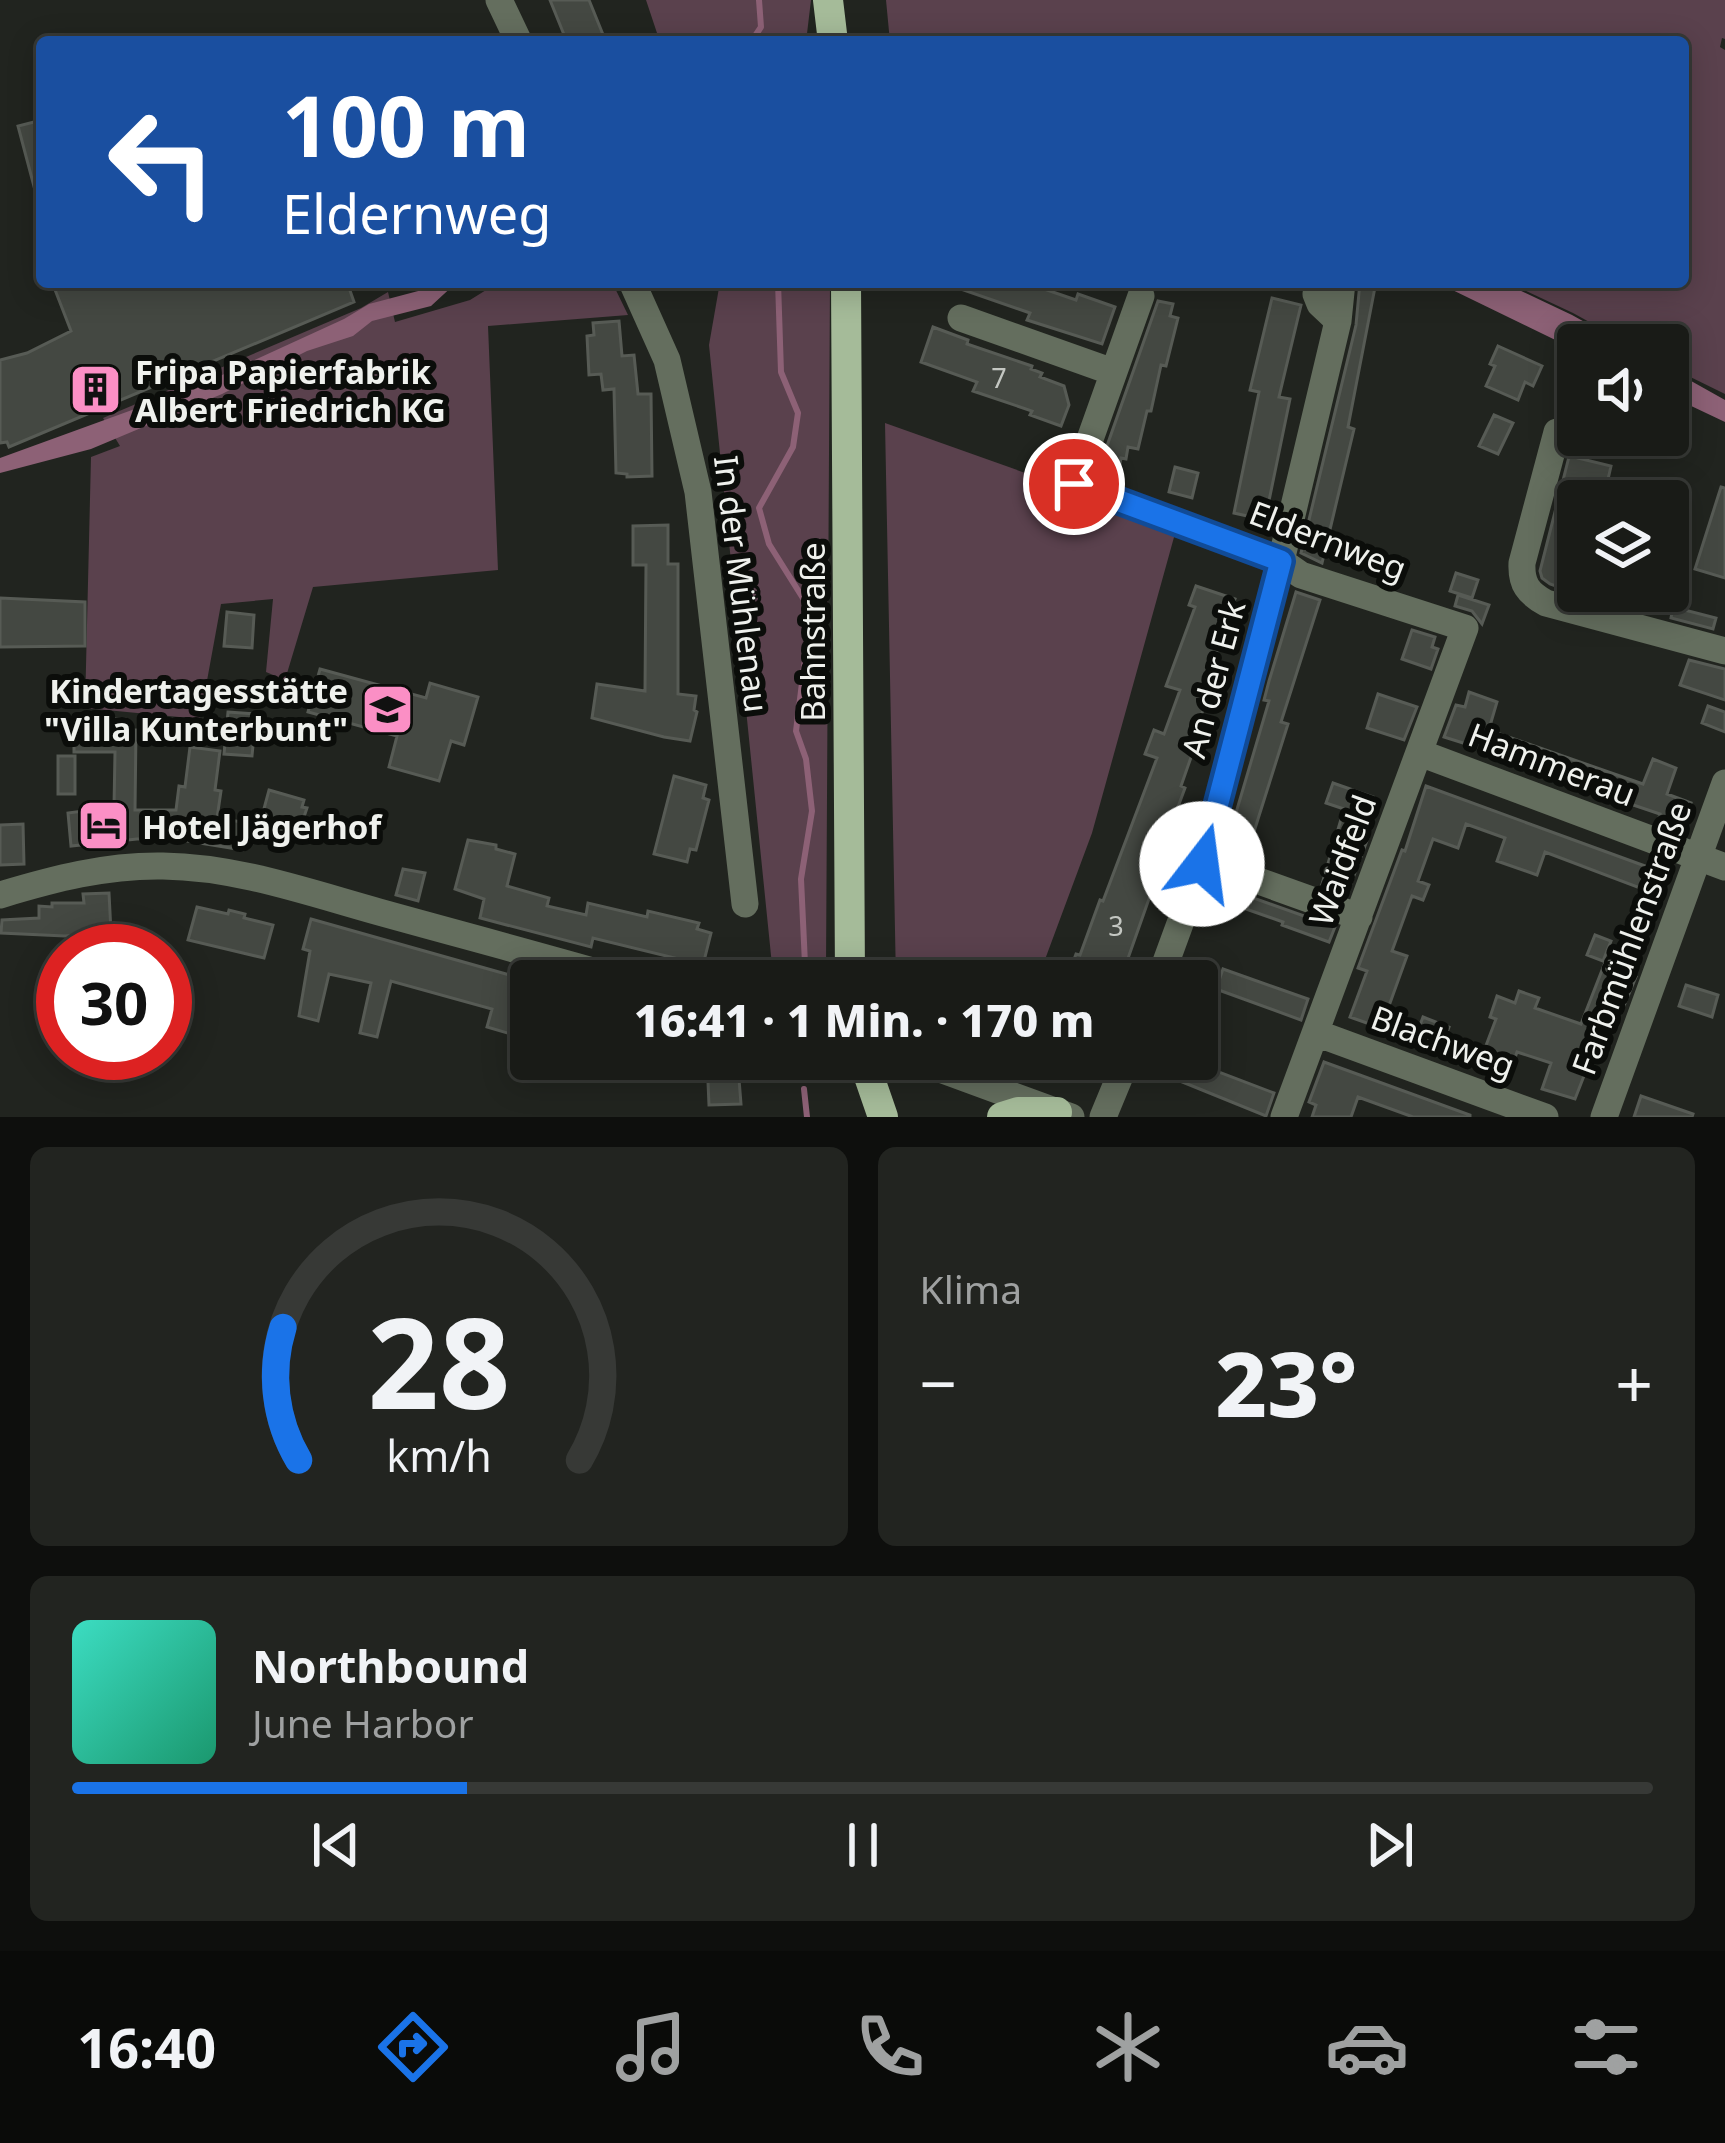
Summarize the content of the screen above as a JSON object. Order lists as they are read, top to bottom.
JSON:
{
  "streets": {
    "main road": ["Bahnstraße"],
    "street": [
      "Eldernweg",
      "In der Mühlenau",
      "An der Erk",
      "Hammerau",
      "Waidfeld",
      "Farbmühlenstraße",
      "Blachweg"
    ]
  },
  "crossings": [
    ["Eldernweg", "An der Erk"],
    ["Eldernweg", "Waidfeld"],
    ["Hammerau", "Waidfeld"],
    ["Hammerau", "Farbmühlenstraße"],
    ["Waidfeld", "Blachweg"]
  ],
  "places": {
    "building": ["Fripa Papierfabrik Albert Friedrich KG"],
    "school or university": ["Kindertagesstätte \"Villa Kunterbunt\""],
    "hotel": ["Hotel Jägerhof"]
  },
  "house_numbers": ["7", "3"],
  "page": {
    "turn": ["100 m", "Eldernweg"],
    "limit": "30",
    "trip": "16:41 · 1 Min. · 170 m",
    "tile": "Klima",
    "heat": ["−", "23°", "+"],
    "song": ["Northbound", "June Harbor"],
    "tabs": "16:40",
    "gauge": ["28", "km/h"]
  }
}
